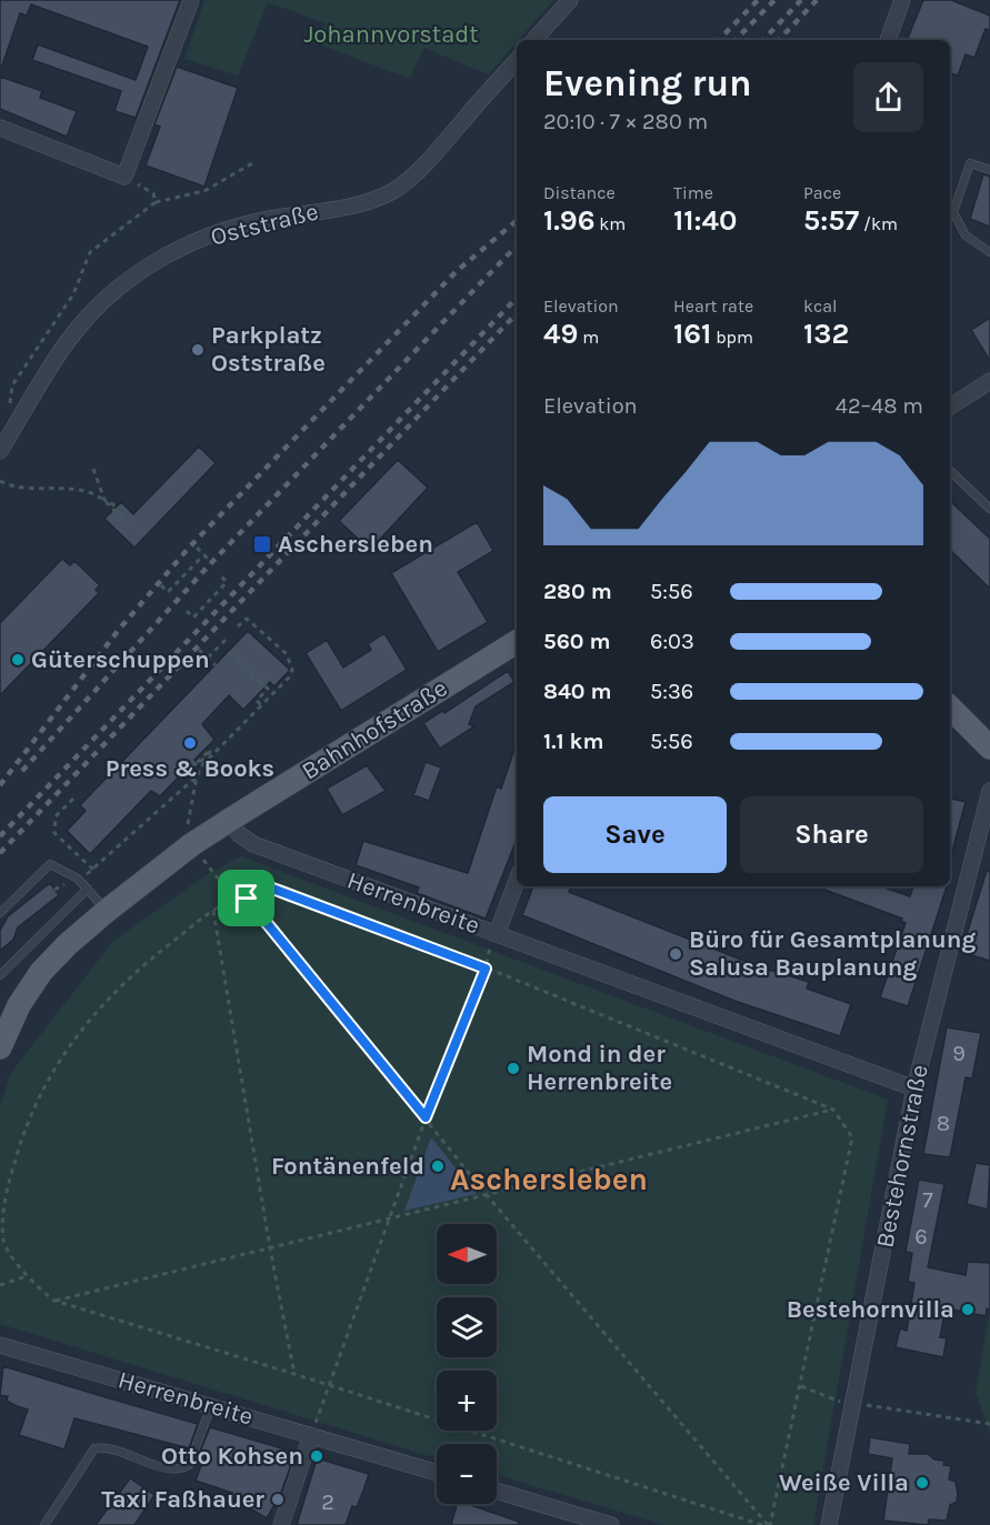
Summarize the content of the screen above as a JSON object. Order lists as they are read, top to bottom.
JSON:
{
  "streets": {
    "main road": ["Bahnhofstraße"],
    "street": ["Oststraße", "Herrenbreite", "Bestehornstraße"]
  },
  "crossings": [
    ["Bahnhofstraße", "Herrenbreite"],
    ["Herrenbreite", "Bestehornstraße"]
  ],
  "districts": ["Aschersleben"],
  "parks": ["Johannvorstadt"],
  "places": {
    "other": [
      "Parkplatz Oststraße",
      "Güterschuppen",
      "Press & Books",
      "Büro für Gesamtplanung Salusa Bauplanung",
      "Mond in der Herrenbreite",
      "Fontänenfeld",
      "Bestehornvilla",
      "Otto Kohsen",
      "Weiße Villa",
      "Taxi Faßhauer"
    ],
    "transit": ["Aschersleben"]
  },
  "house_numbers": [
    "9",
    "8",
    "7",
    "6",
    "2"
  ],
  "north": "left",
  "page": {
    "heading": ["Evening run", "20:10 · 7 × 280 m"],
    "stats": [
      ["Distance", "1.96 km"],
      ["Time", "11:40"],
      ["Pace", "5:57 /km"],
      ["Elevation", "49 m"],
      ["Heart rate", "161 bpm"],
      ["kcal", "132"]
    ],
    "chart": ["Elevation", "42–48 m"],
    "list": [
      {
        "name": "280 m",
        "note": "5:56"
      },
      {
        "name": "560 m",
        "note": "6:03"
      },
      {
        "name": "840 m",
        "note": "5:36"
      },
      {
        "name": "1.1 km",
        "note": "5:56"
      }
    ],
    "buttons": ["Save", "Share"],
    "map_buttons": ["+", "−"]
  }
}
